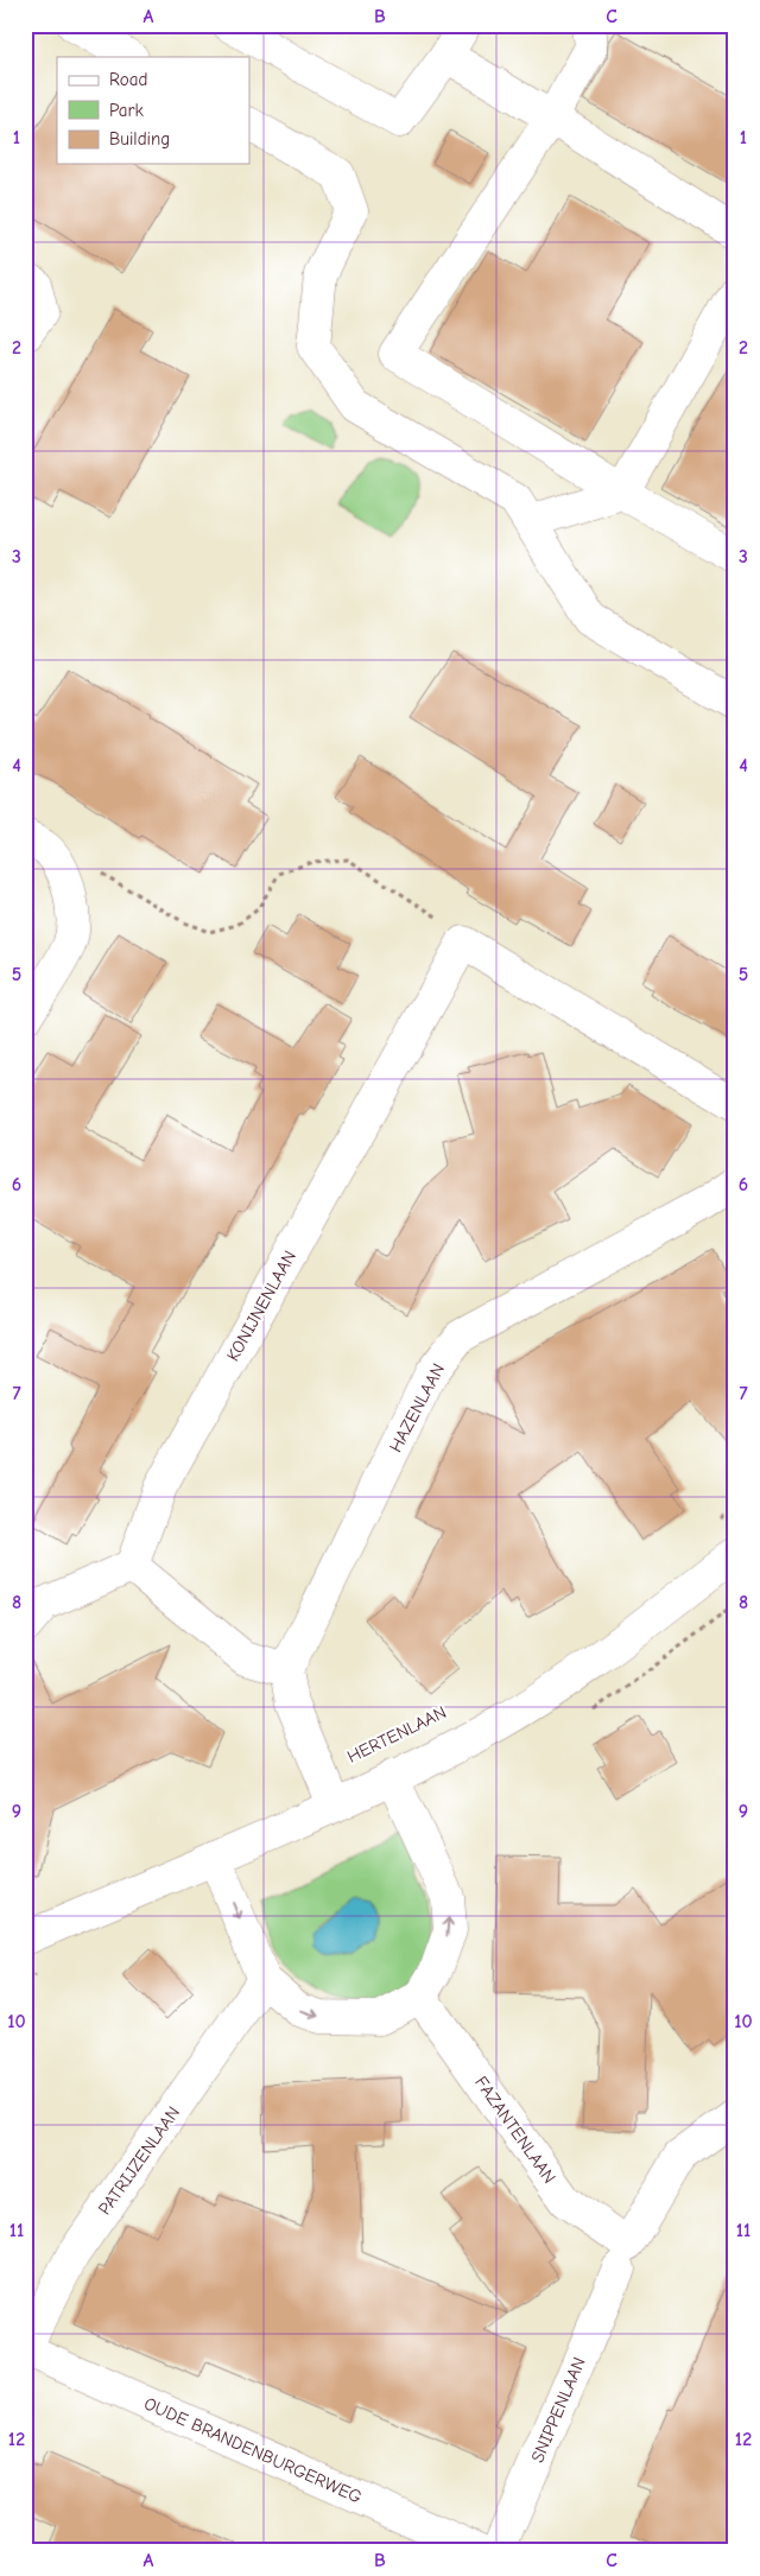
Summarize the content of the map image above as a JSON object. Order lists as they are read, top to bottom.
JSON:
{
  "streets": {
    "street": [
      "KONIJNENLAAN",
      "HAZENLAAN",
      "HERTENLAAN",
      "FAZANTENLAAN",
      "PATRIJZENLAAN",
      "SNIPPENLAAN",
      "OUDE BRANDENBURGERWEG"
    ]
  },
  "crossings": [
    ["FAZANTENLAAN", "SNIPPENLAAN"],
    ["PATRIJZENLAAN", "OUDE BRANDENBURGERWEG"]
  ],
  "legend": ["Road", "Park", "Building"],
  "grid": {
    "columns": ["A", "B", "C"],
    "rows": [
      "1",
      "2",
      "3",
      "4",
      "5",
      "6",
      "7",
      "8",
      "9",
      "10",
      "11",
      "12"
    ]
  }
}
